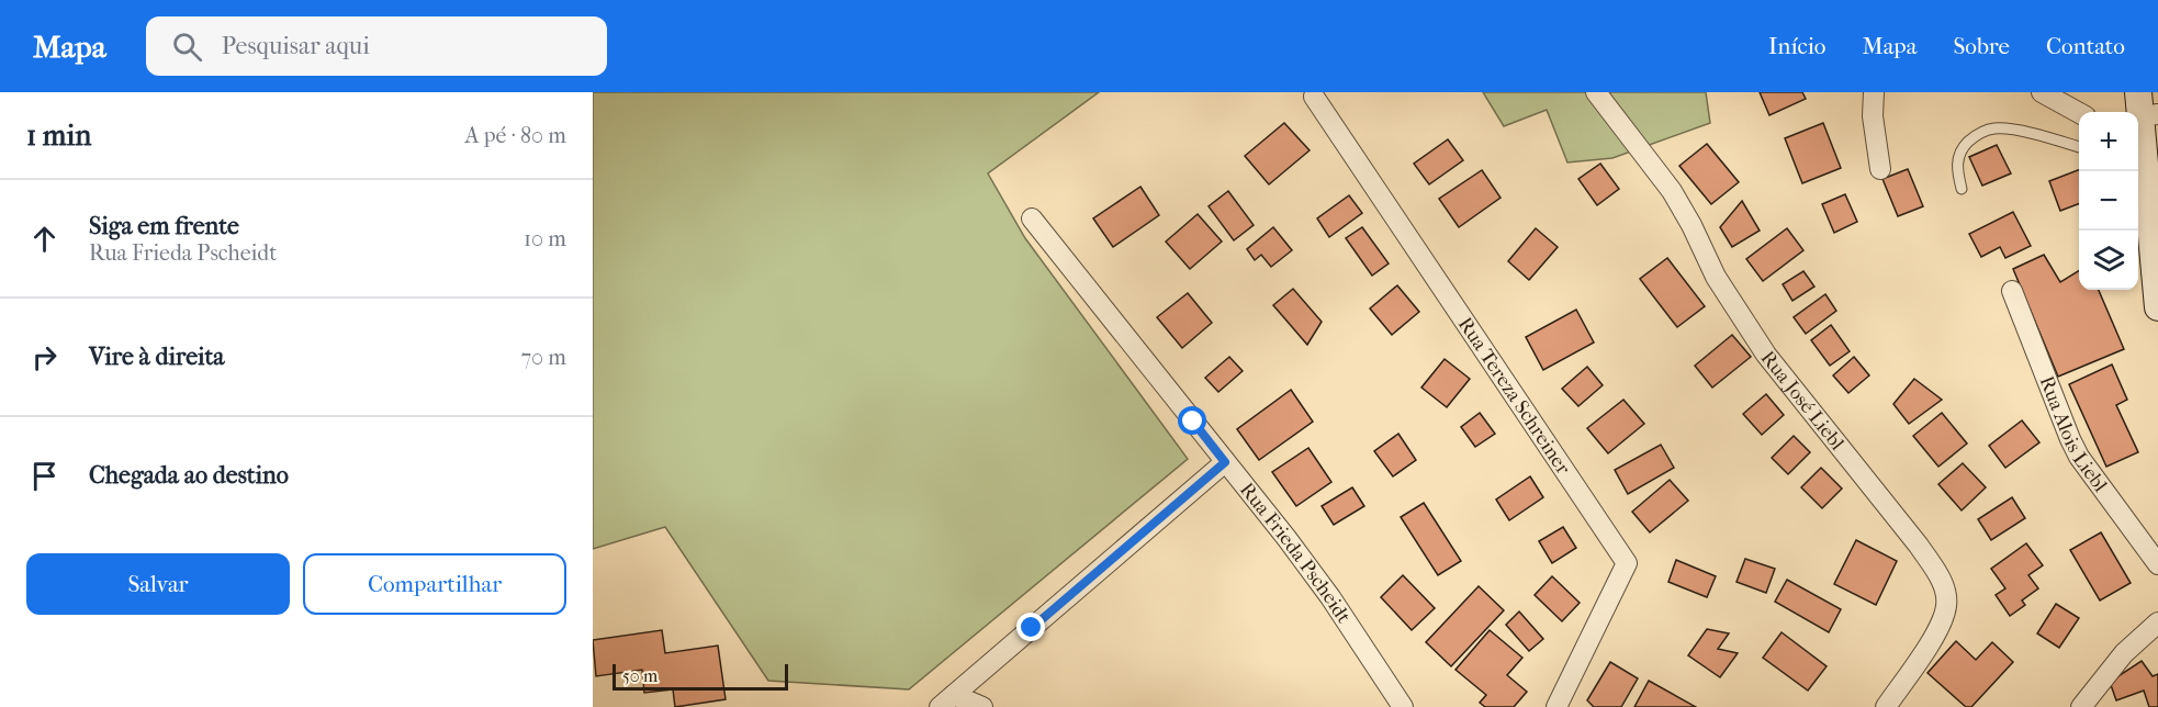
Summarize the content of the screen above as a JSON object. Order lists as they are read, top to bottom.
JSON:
{
  "streets": {
    "street": [
      "Rua Tereza Schreiner",
      "Rua José Liebl",
      "Rua Alois Liebl",
      "Rua Frieda Pscheidt"
    ]
  },
  "scale_bar": "50 m",
  "page": {
    "header": "Mapa",
    "search": "Pesquisar aqui",
    "nav": [
      "Início",
      "Mapa",
      "Sobre",
      "Contato"
    ],
    "heading": ["1 min", "A pé · 80 m"],
    "map_buttons": ["+", "−"],
    "list": [
      ["Siga em frente", "Rua Frieda Pscheidt", "10 m"],
      ["Vire à direita", "70 m"],
      "Chegada ao destino"
    ],
    "buttons": ["Salvar", "Compartilhar"],
    "scale": "50 m"
  }
}
